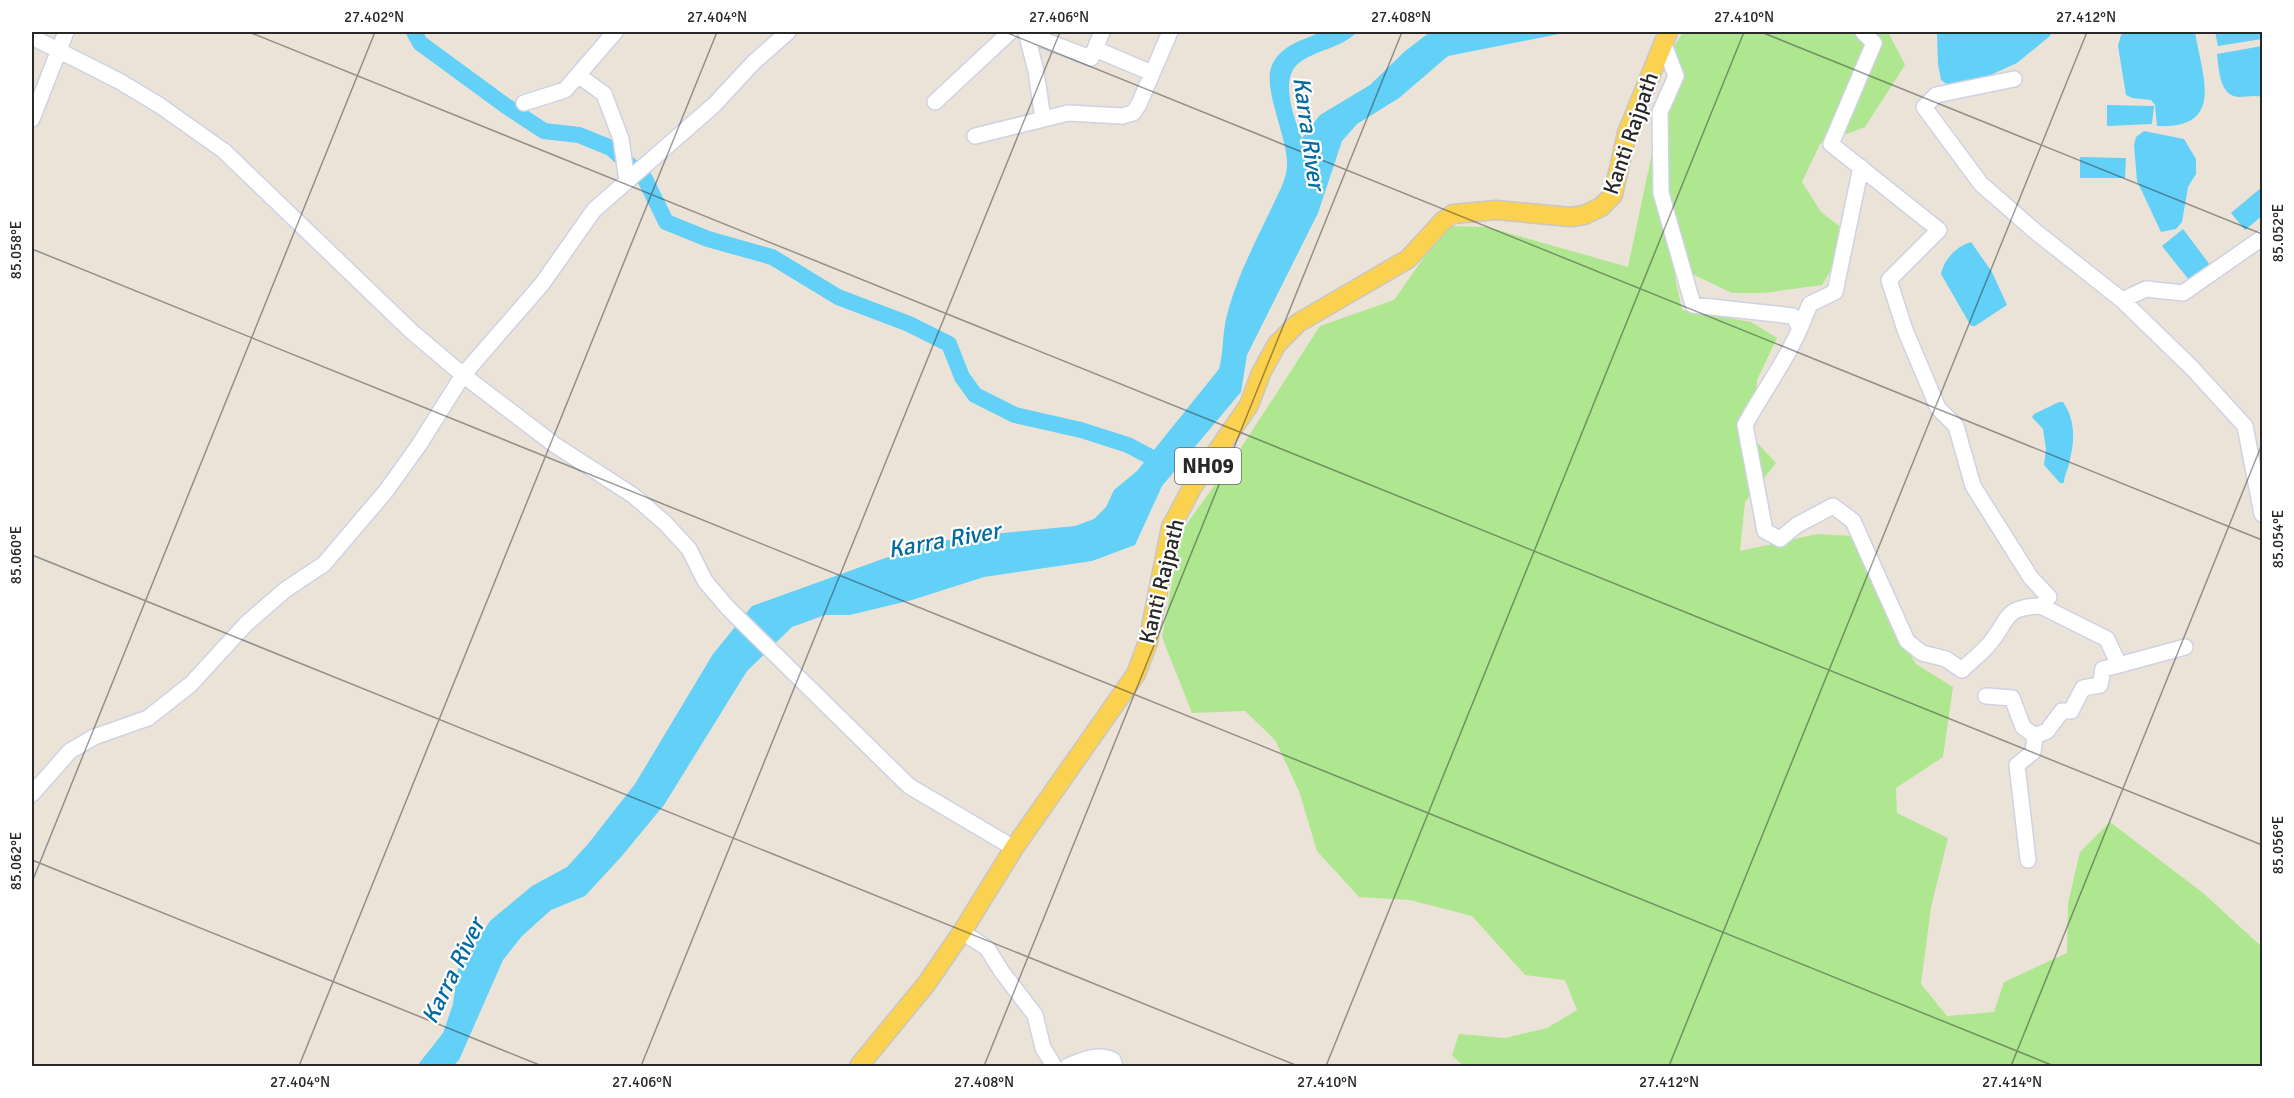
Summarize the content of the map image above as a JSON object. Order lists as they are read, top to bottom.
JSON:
{
  "streets": {
    "main road": ["Kanti Rajpath", "NH09"]
  },
  "water": ["Karra River"],
  "coordinates": [
    "27.402°N",
    "27.404°N",
    "27.406°N",
    "27.408°N",
    "27.410°N",
    "27.412°N",
    "85.052°E",
    "85.058°E",
    "85.054°E",
    "85.060°E",
    "85.056°E",
    "85.062°E",
    "27.414°N"
  ]
}
